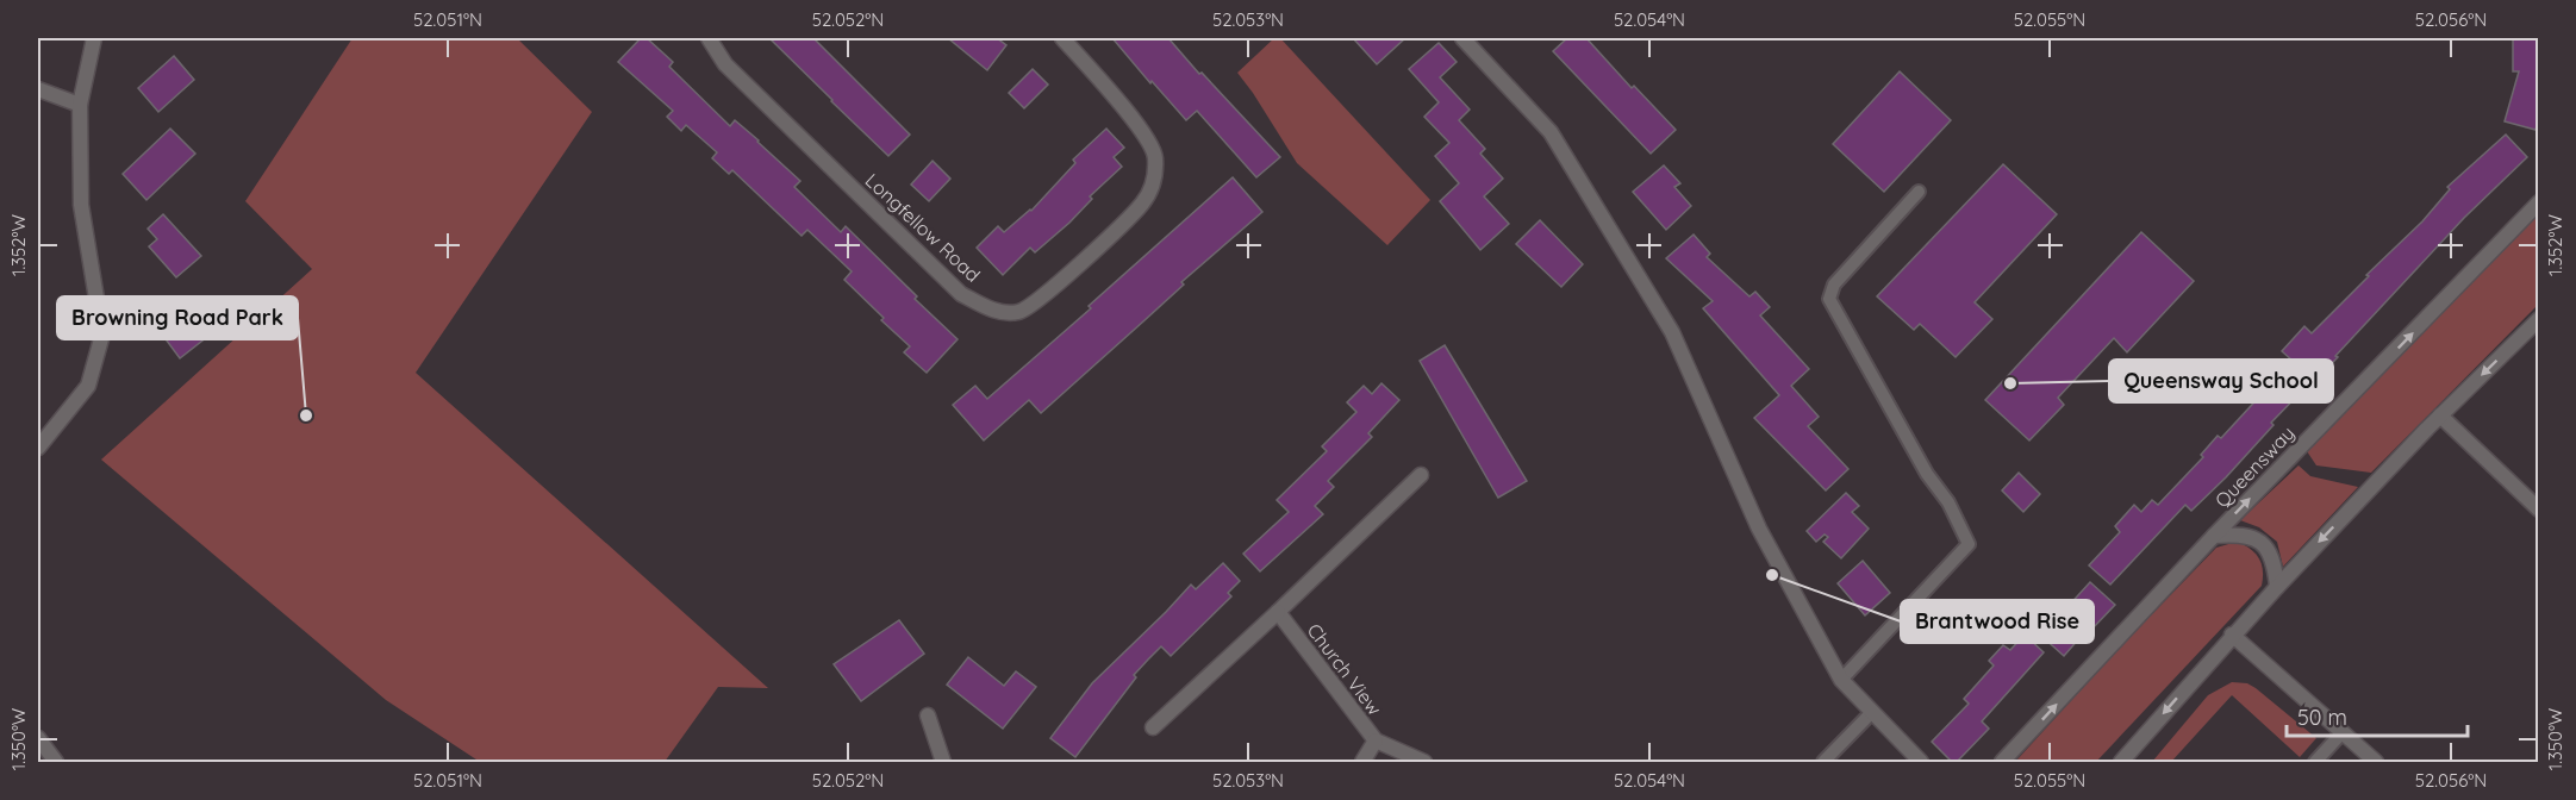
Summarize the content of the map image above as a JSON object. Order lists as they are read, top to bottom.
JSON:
{
  "streets": {
    "street": ["Longfellow Road", "Queensway", "Church View"]
  },
  "places": ["Queensway School", "Browning Road Park", "Brantwood Rise"],
  "scale_bar": "50 m",
  "coordinates": [
    "52.051°N",
    "52.052°N",
    "52.053°N",
    "52.054°N",
    "52.055°N",
    "52.056°N",
    "1.352°W",
    "1.350°W"
  ]
}
